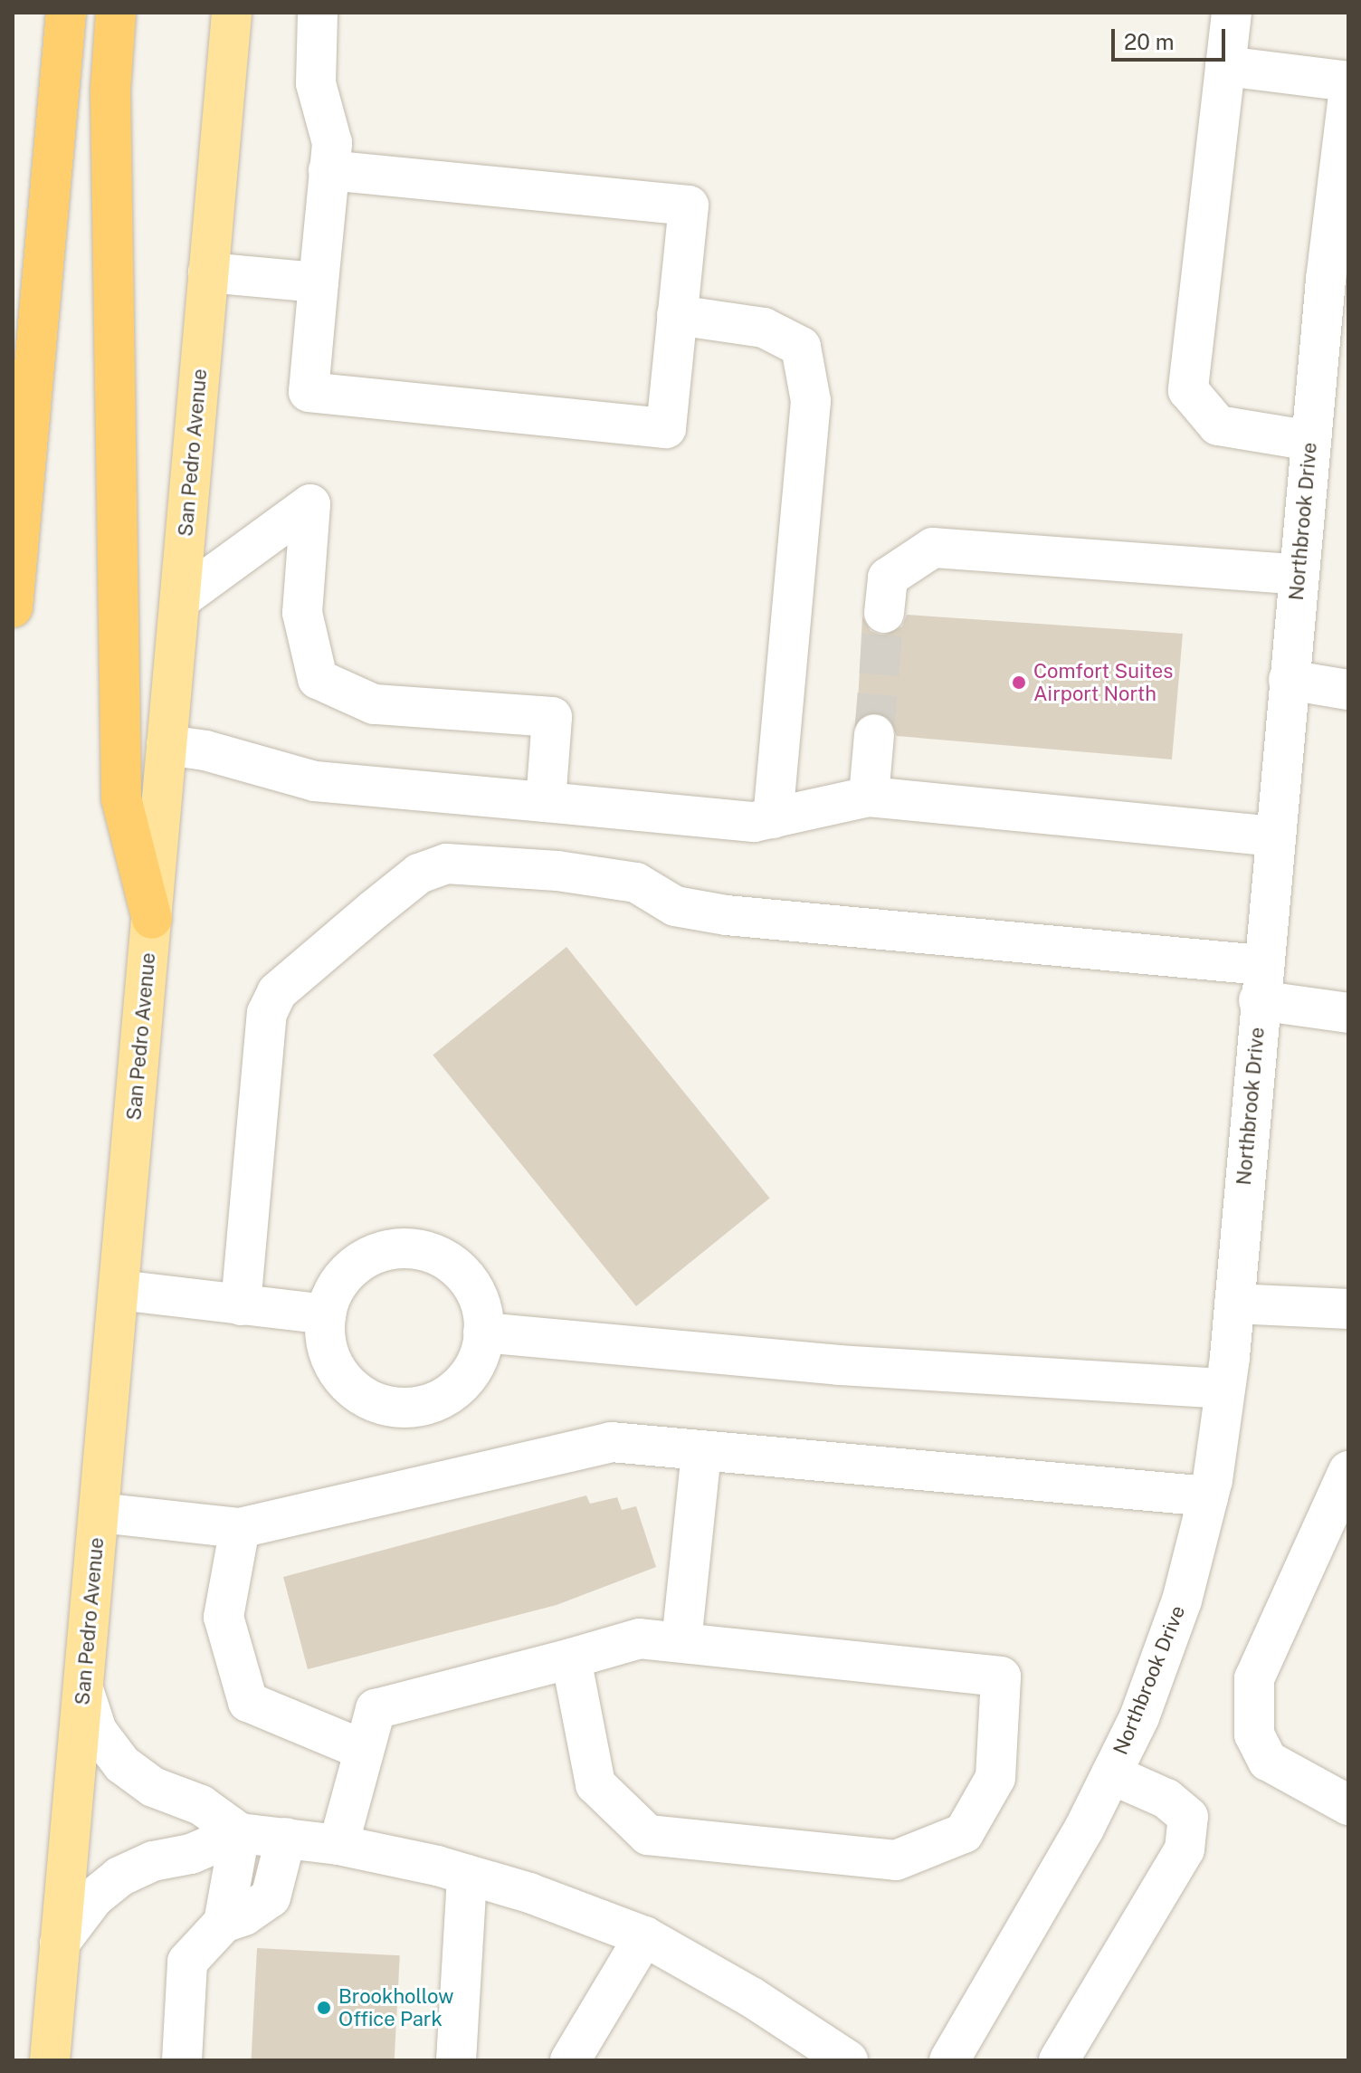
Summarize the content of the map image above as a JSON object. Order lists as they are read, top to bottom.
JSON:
{
  "streets": {
    "main road": ["San Pedro Avenue"],
    "street": ["Northbrook Drive"]
  },
  "places": ["Comfort Suites Airport North", "Brookhollow Office Park"],
  "scale_bar": "20 m"
}
